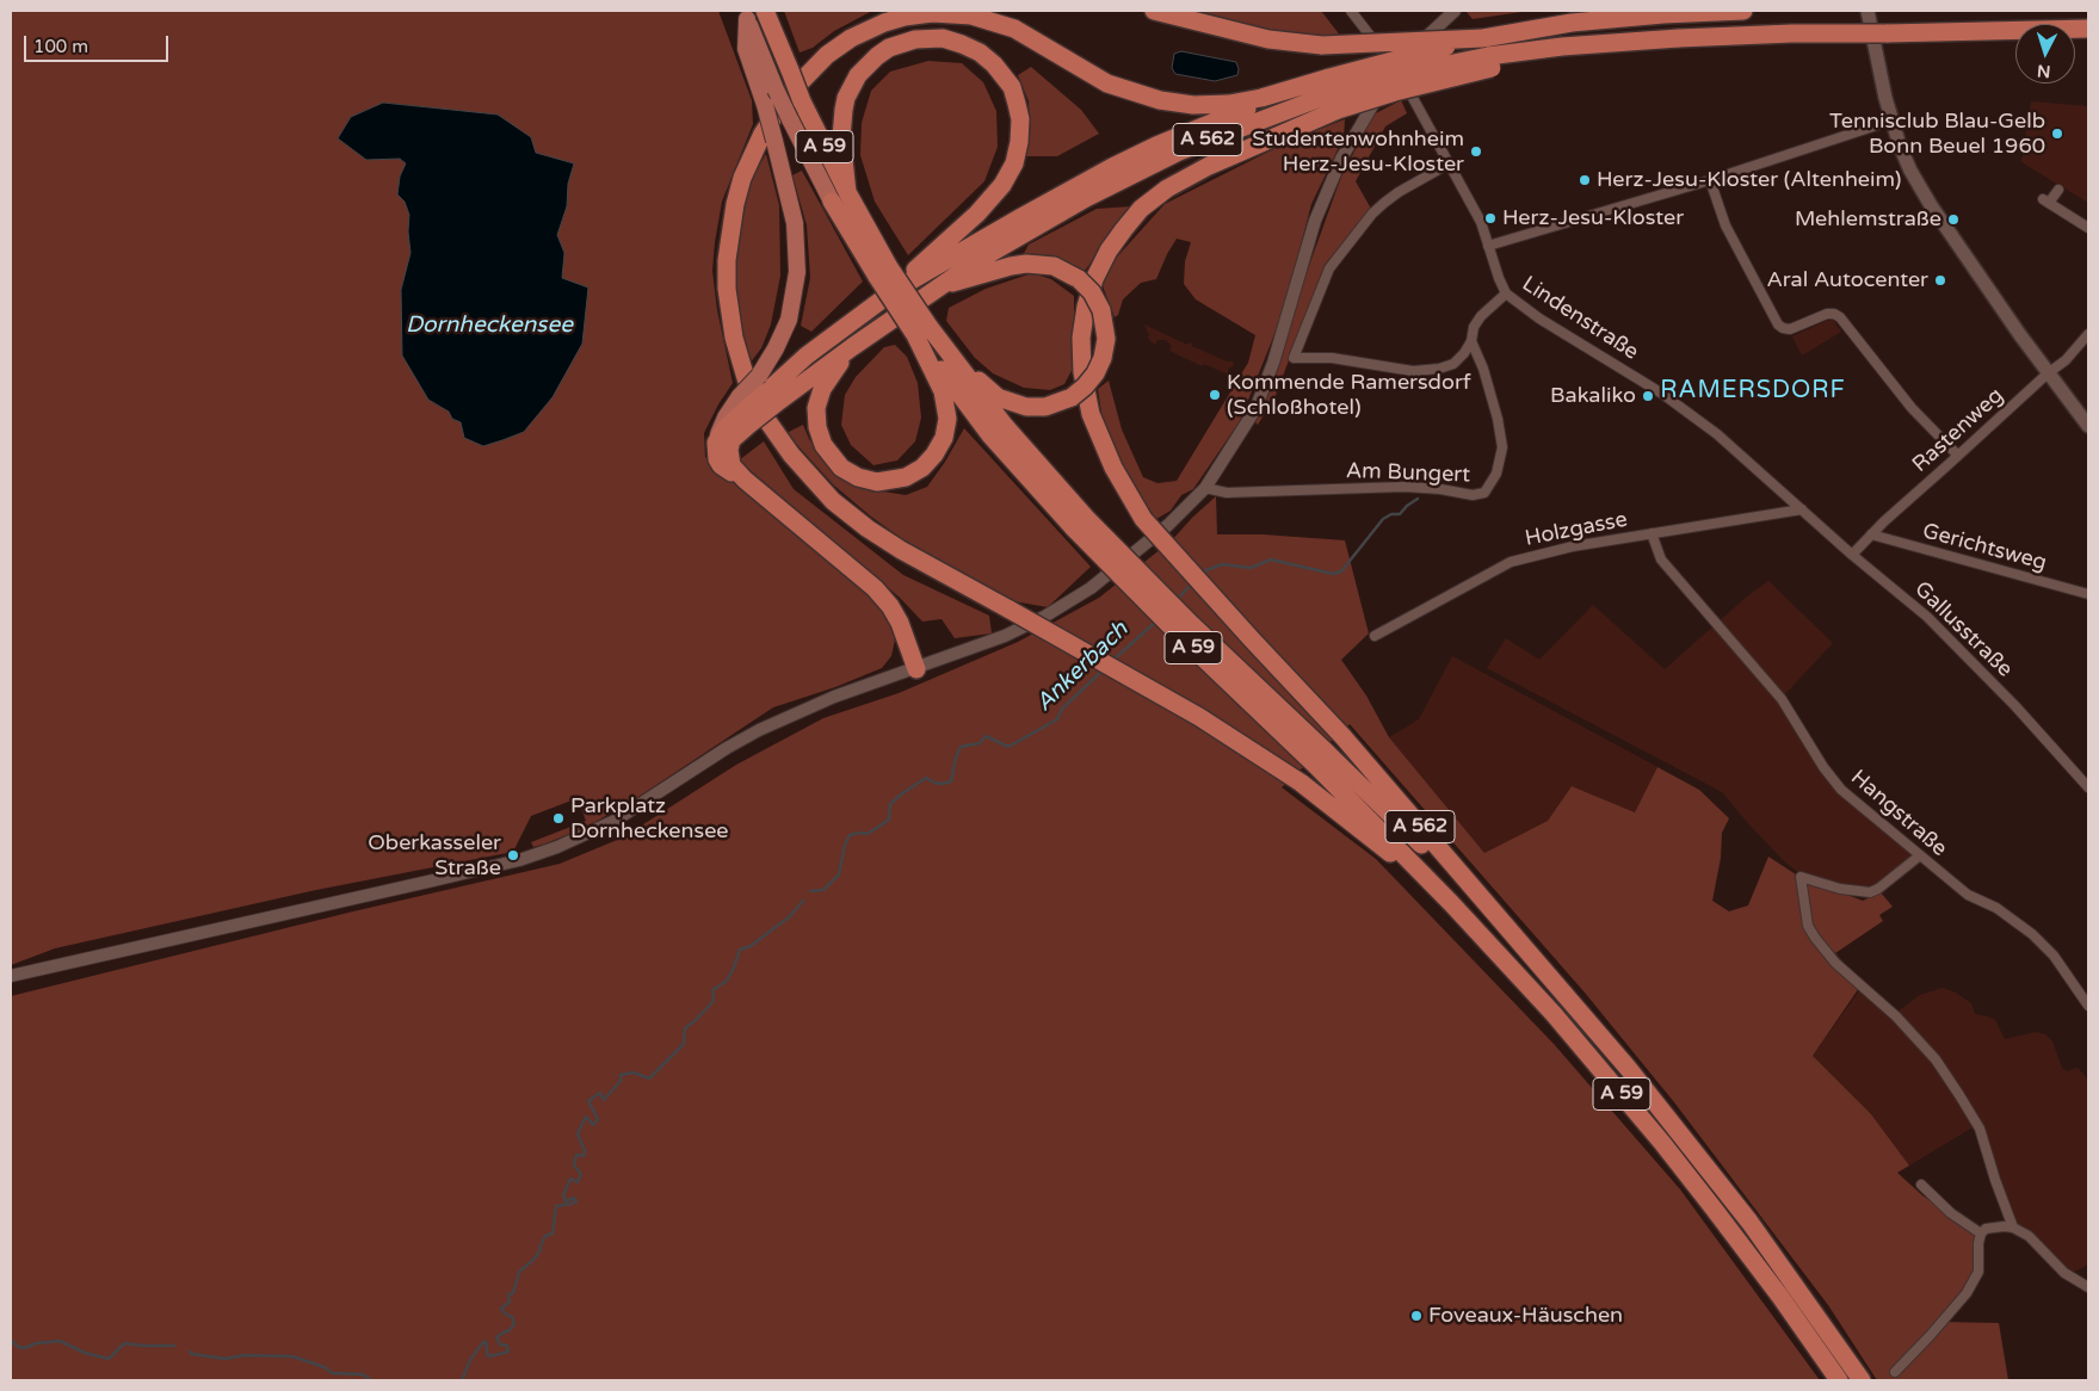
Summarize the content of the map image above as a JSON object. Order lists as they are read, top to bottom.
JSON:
{
  "streets": {
    "highway": ["A 562", "A 59"],
    "street": [
      "Lindenstraße",
      "Rastenweg",
      "Am Bungert",
      "Holzgasse",
      "Gerichtsweg",
      "Gallusstraße",
      "Hangstraße"
    ]
  },
  "crossings": [
    ["A 562", "A 59"],
    ["Lindenstraße", "Holzgasse"],
    ["Lindenstraße", "Gallusstraße"],
    ["Rastenweg", "Gerichtsweg"],
    ["Rastenweg", "Gallusstraße"],
    ["Holzgasse", "Gallusstraße"],
    ["Holzgasse", "Hangstraße"]
  ],
  "districts": ["RAMERSDORF"],
  "water": ["Dornheckensee", "Ankerbach"],
  "places": [
    "Tennisclub Blau-Gelb Bonn Beuel 1960",
    "Studentenwohnheim Herz-Jesu-Kloster",
    "Herz-Jesu-Kloster (Altenheim)",
    "Herz-Jesu-Kloster",
    "Mehlemstraße",
    "Aral Autocenter",
    "Kommende Ramersdorf (Schloßhotel)",
    "Bakaliko",
    "Parkplatz Dornheckensee",
    "Oberkasseler Straße",
    "Foveaux-Häuschen"
  ],
  "scale_bar": "100 m",
  "north": "bottom"
}
